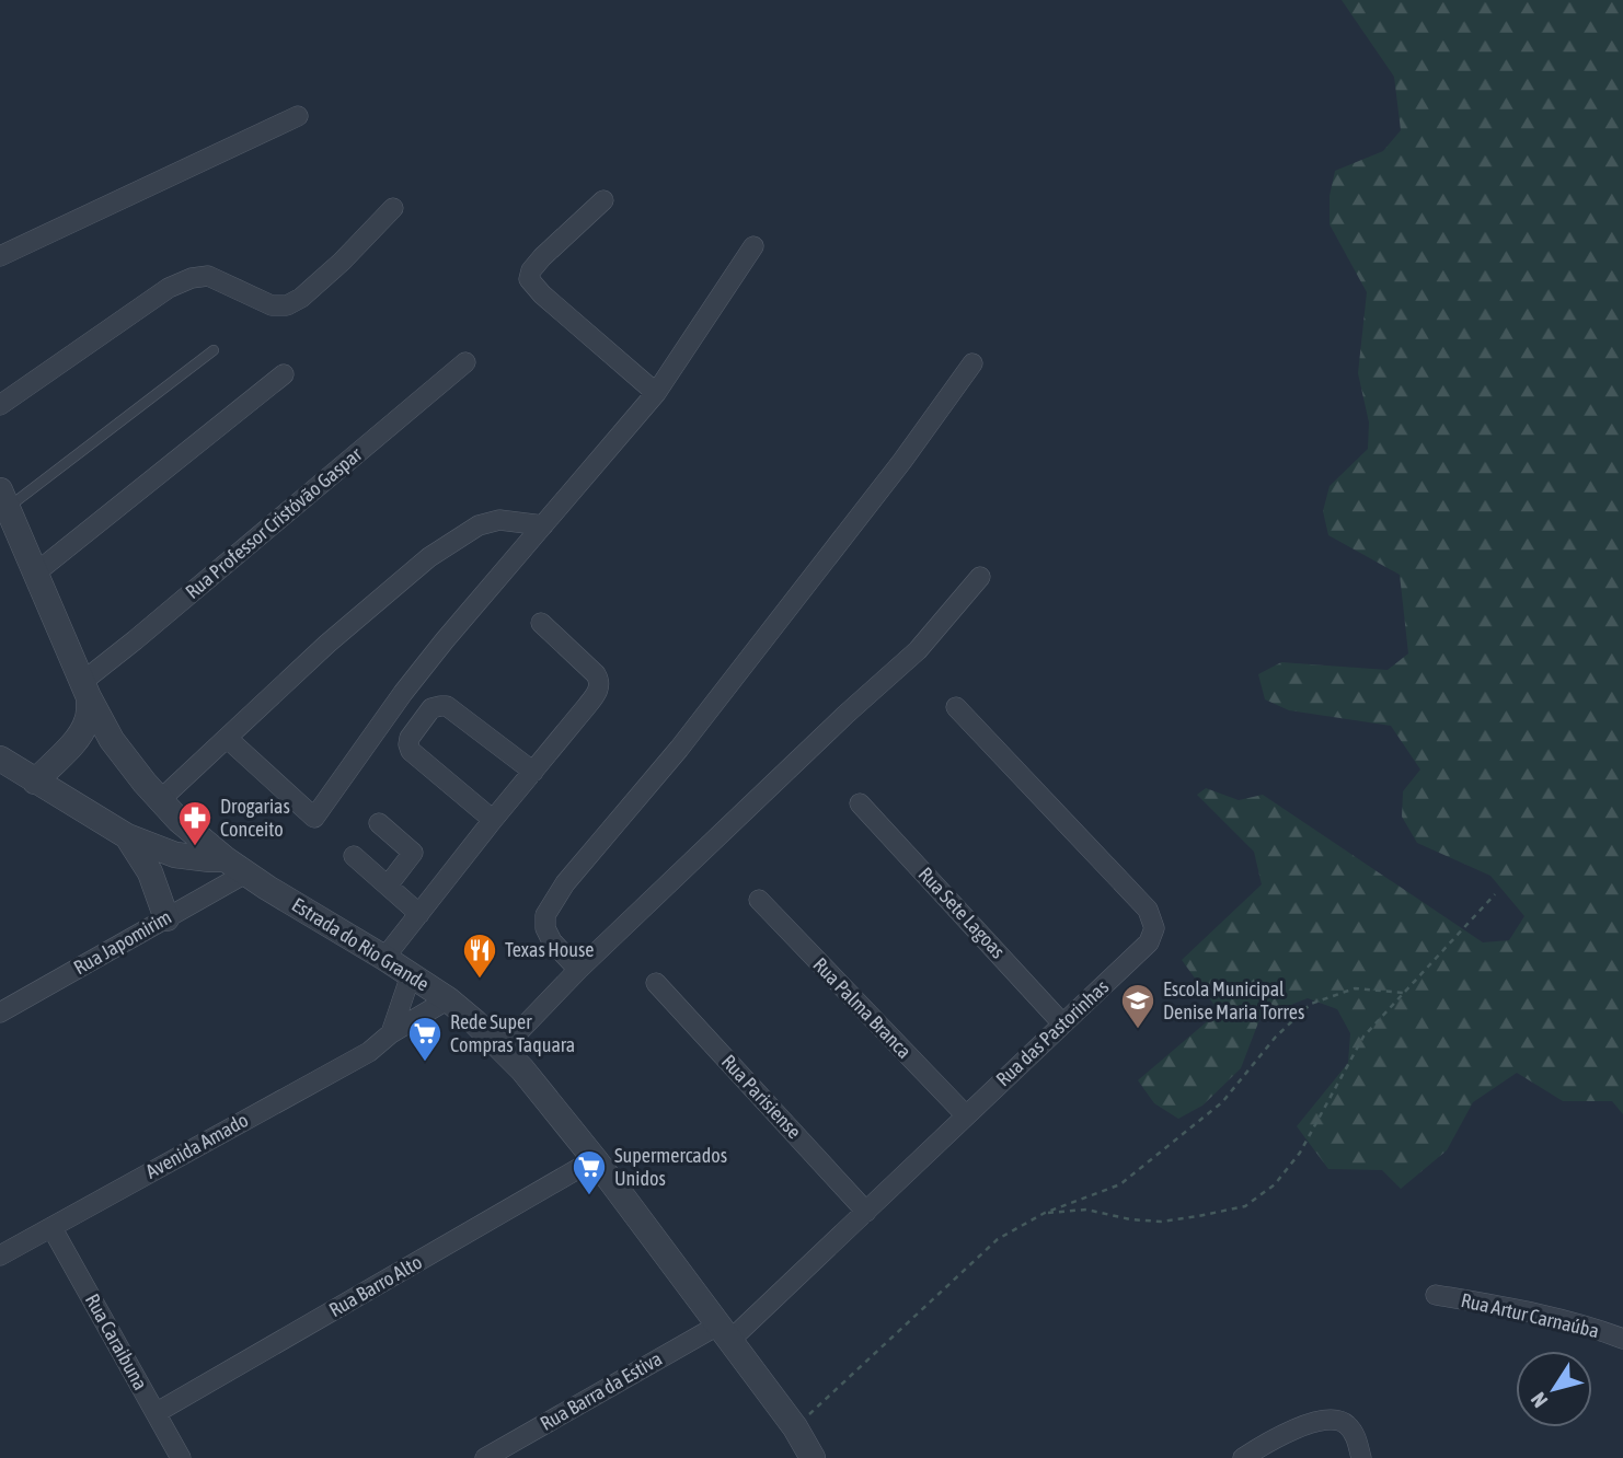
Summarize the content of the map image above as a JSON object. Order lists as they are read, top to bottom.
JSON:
{
  "streets": {
    "street": [
      "Rua Professor Cristóvão Gaspar",
      "Rua Sete Lagoas",
      "Rua Japomirim",
      "Estrada do Rio Grande",
      "Rua Palma Branca",
      "Rua das Pastorinhas",
      "Rua Parisiense",
      "Avenida Amado",
      "Rua Barro Alto",
      "Rua Artur Carnaúba",
      "Rua Caraibuna",
      "Rua Barra da Estiva"
    ]
  },
  "crossings": [
    ["Rua Sete Lagoas", "Rua das Pastorinhas"],
    ["Rua Japomirim", "Estrada do Rio Grande"],
    ["Estrada do Rio Grande", "Rua das Pastorinhas"],
    ["Estrada do Rio Grande", "Avenida Amado"],
    ["Estrada do Rio Grande", "Rua Barro Alto"],
    ["Estrada do Rio Grande", "Rua Barra da Estiva"],
    ["Rua Palma Branca", "Rua das Pastorinhas"],
    ["Rua das Pastorinhas", "Rua Parisiense"],
    ["Rua das Pastorinhas", "Rua Barra da Estiva"],
    ["Avenida Amado", "Rua Caraibuna"],
    ["Rua Barro Alto", "Rua Caraibuna"]
  ],
  "places": {
    "pharmacy": ["Drogarias Conceito"],
    "restaurant": ["Texas House"],
    "school or university": ["Escola Municipal Denise Maria Torres"],
    "supermarket": ["Rede Super Compras Taquara", "Supermercados Unidos"]
  },
  "north": "bottom left"
}
